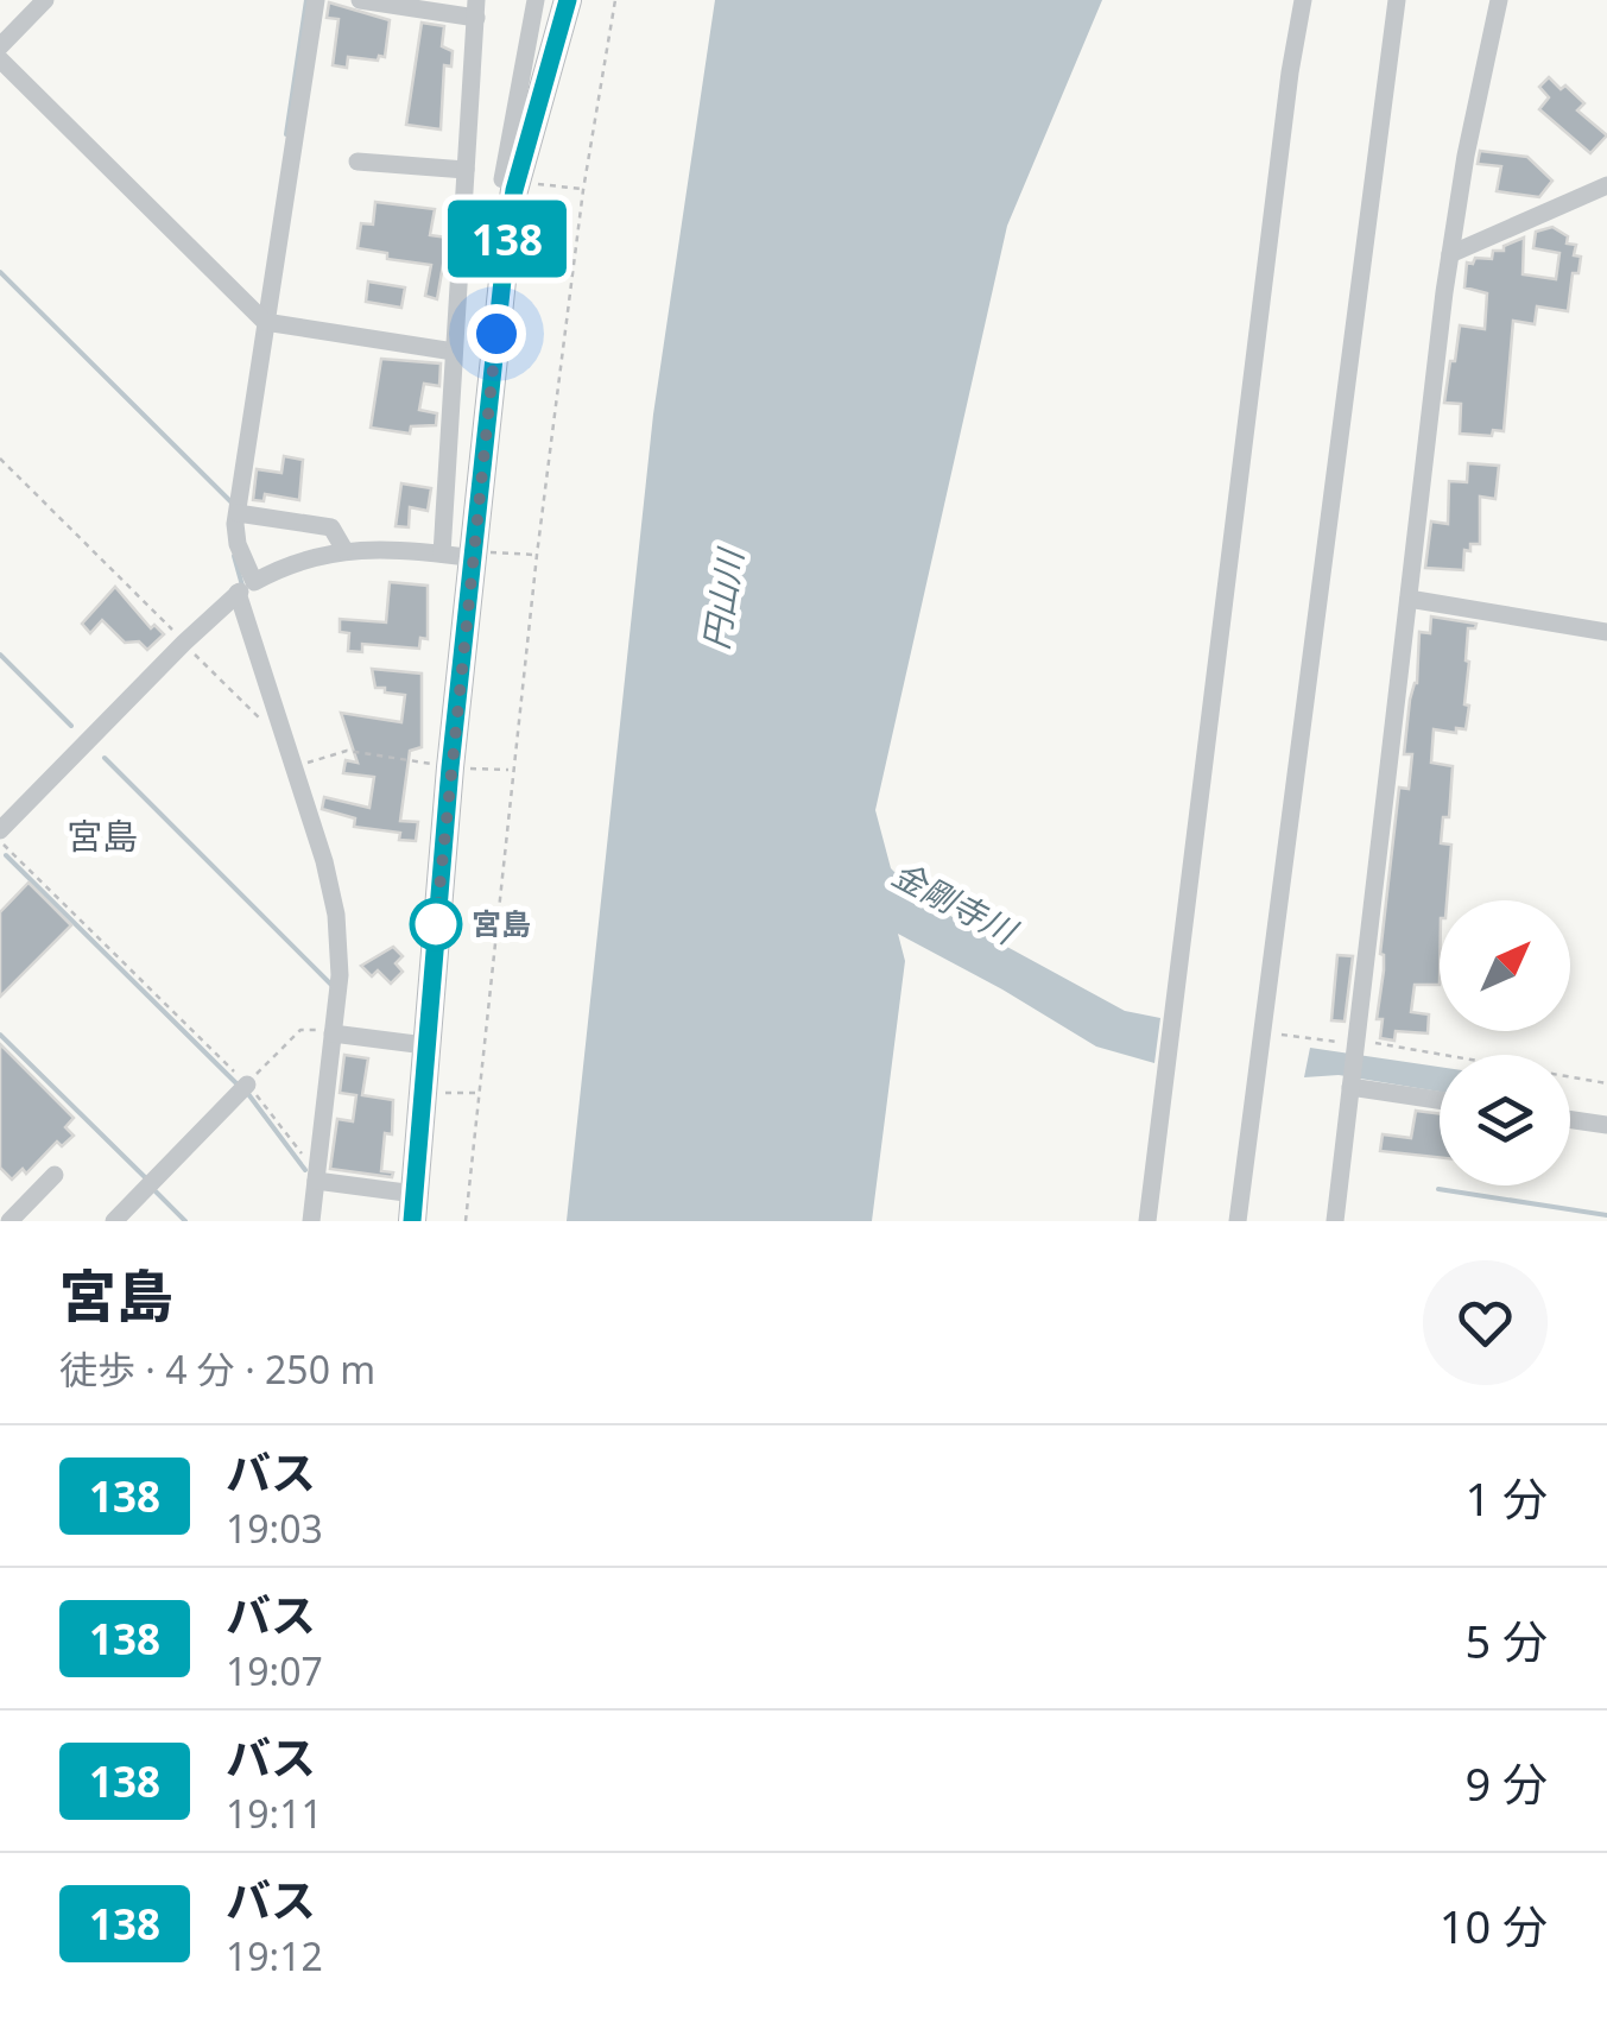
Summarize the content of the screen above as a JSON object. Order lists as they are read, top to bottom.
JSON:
{
  "districts": ["宮島"],
  "water": ["円山川", "金剛寺川"],
  "places": ["宮島"],
  "lines": ["bus line 138"],
  "north": "top right",
  "page": {
    "on_map": "138",
    "heading": ["宮島", "徒歩 · 4 分 · 250 m"],
    "list": [
      {
        "mark": "138",
        "name": "バス",
        "note": "19:03",
        "value": "1 分"
      },
      {
        "mark": "138",
        "name": "バス",
        "note": "19:07",
        "value": "5 分"
      },
      {
        "mark": "138",
        "name": "バス",
        "note": "19:11",
        "value": "9 分"
      },
      {
        "mark": "138",
        "name": "バス",
        "note": "19:12",
        "value": "10 分"
      }
    ]
  }
}
